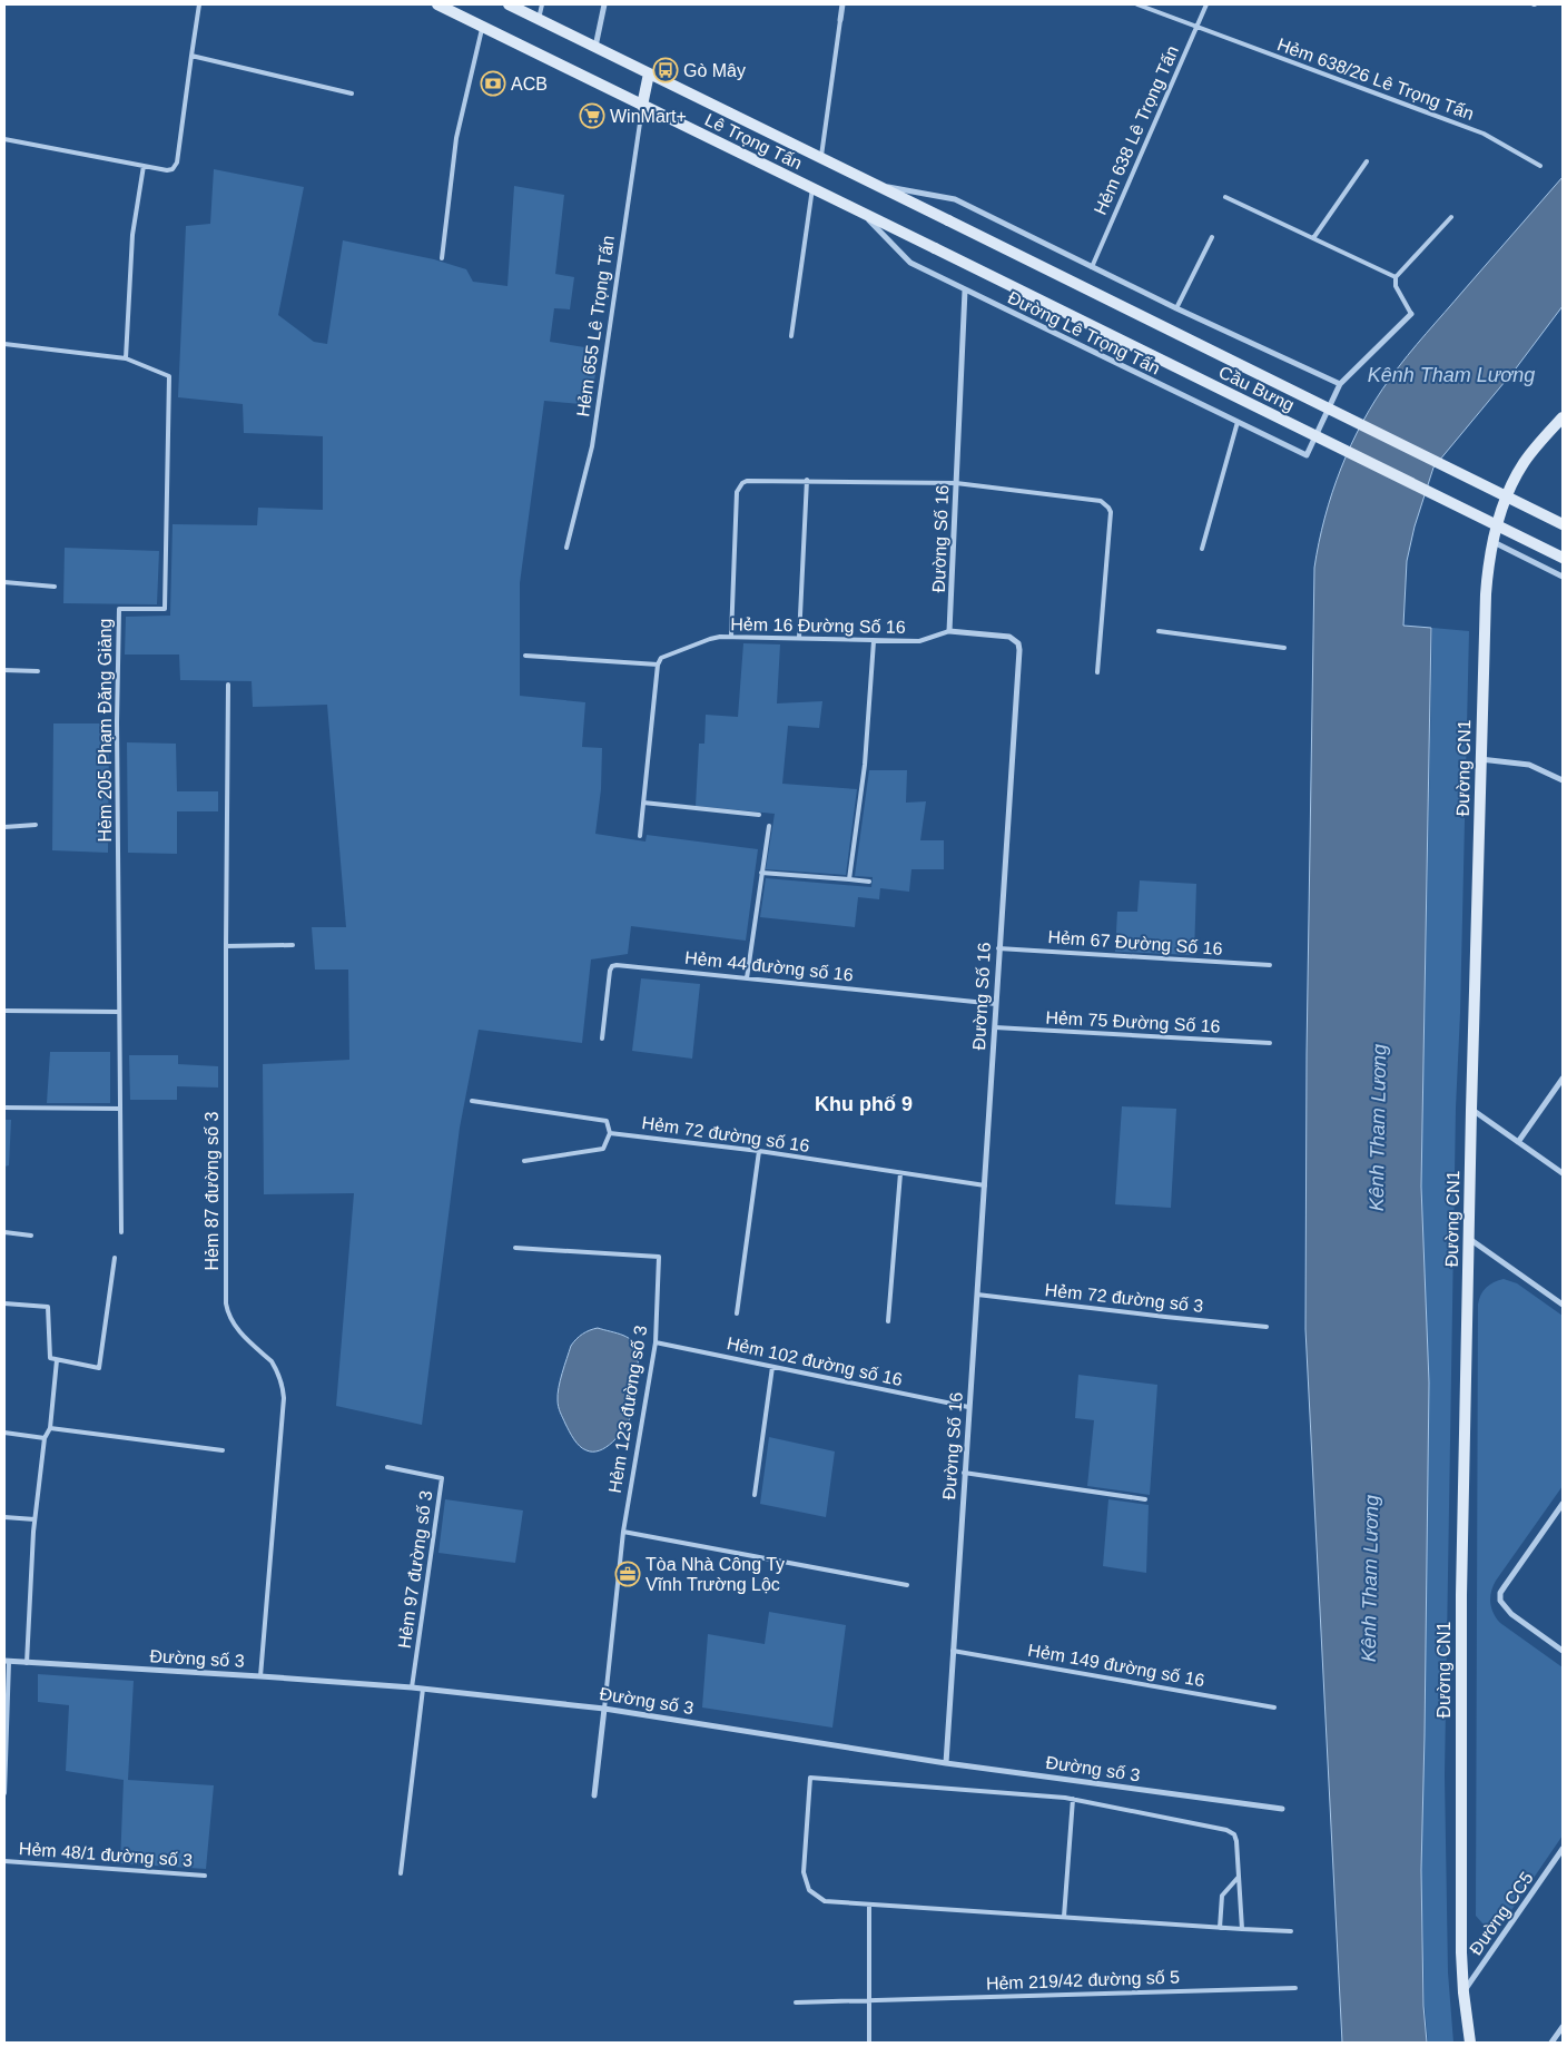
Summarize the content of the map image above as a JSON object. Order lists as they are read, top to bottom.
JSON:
{
  "streets": {
    "main road": ["Lê Trọng Tấn", "Cầu Bưng", "Đường CN1"],
    "street": [
      "Đường Lê Trọng Tấn",
      "Đường Số 16",
      "Đường số 3",
      "Đường CC5"
    ],
    "lane": [
      "Hẻm 638/26 Lê Trọng Tấn",
      "Hẻm 638 Lê Trọng Tấn",
      "Hẻm 655 Lê Trọng Tấn",
      "Hẻm 16 Đường Số 16",
      "Hẻm 205 Phạm Đăng Giảng",
      "Hẻm 67 Đường Số 16",
      "Hẻm 44 đường số 16",
      "Hẻm 75 Đường Số 16",
      "Hẻm 72 đường số 16",
      "Hẻm 87 đường số 3",
      "Hẻm 72 đường số 3",
      "Hẻm 102 đường số 16",
      "Hẻm 123 đường số 3",
      "Hẻm 97 đường số 3",
      "Hẻm 149 đường số 16",
      "Hẻm 48/1 đường số 3",
      "Hẻm 219/42 đường số 5"
    ]
  },
  "crossings": [
    ["Hẻm 638/26 Lê Trọng Tấn", "Hẻm 638 Lê Trọng Tấn"],
    ["Lê Trọng Tấn", "Hẻm 655 Lê Trọng Tấn"],
    ["Lê Trọng Tấn", "Đường Lê Trọng Tấn"],
    ["Lê Trọng Tấn", "Cầu Bưng"],
    ["Đường Lê Trọng Tấn", "Đường Số 16"],
    ["Đường Số 16", "Hẻm 16 Đường Số 16"],
    ["Đường Số 16", "Hẻm 67 Đường Số 16"],
    ["Đường Số 16", "Hẻm 44 đường số 16"],
    ["Đường Số 16", "Hẻm 75 Đường Số 16"],
    ["Đường Số 16", "Hẻm 72 đường số 16"],
    ["Đường Số 16", "Hẻm 72 đường số 3"],
    ["Đường Số 16", "Hẻm 102 đường số 16"],
    ["Đường Số 16", "Đường số 3"],
    ["Đường Số 16", "Hẻm 149 đường số 16"],
    ["Đường CN1", "Đường CC5"],
    ["Hẻm 87 đường số 3", "Đường số 3"],
    ["Hẻm 102 đường số 16", "Hẻm 123 đường số 3"],
    ["Hẻm 123 đường số 3", "Đường số 3"],
    ["Hẻm 97 đường số 3", "Đường số 3"]
  ],
  "districts": ["Khu phố 9"],
  "water": ["Kênh Tham Lương"],
  "places": {
    "bus stop": ["Gò Mây"],
    "bank": ["ACB"],
    "supermarket": ["WinMart+"],
    "office": ["Tòa Nhà Công Ty Vĩnh Trường Lộc"]
  }
}
